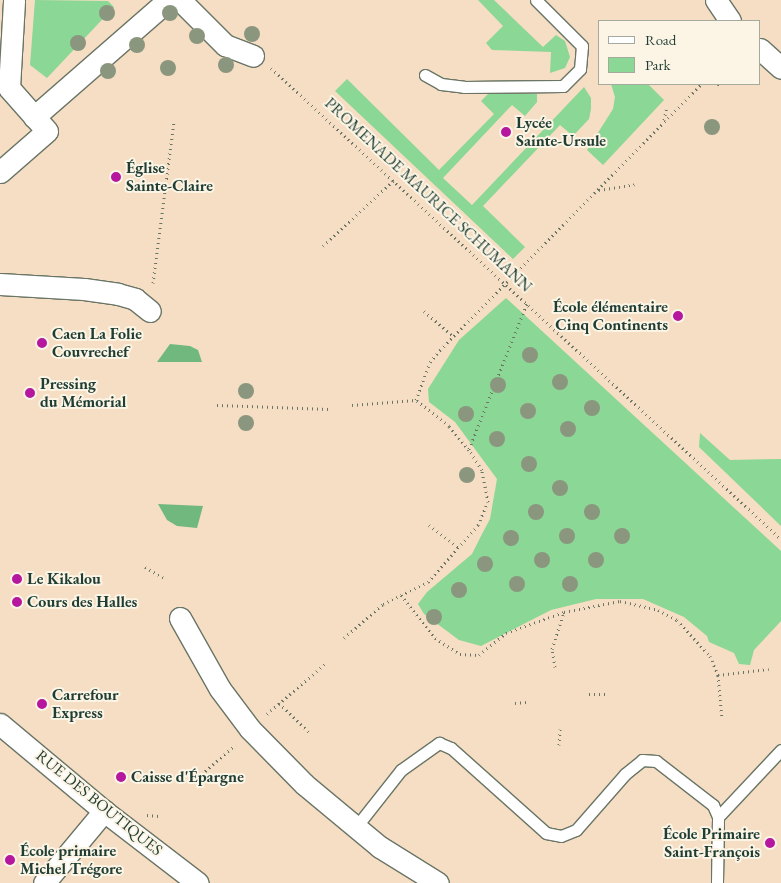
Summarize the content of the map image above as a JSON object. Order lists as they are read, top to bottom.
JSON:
{
  "streets": {
    "street": ["RUE DES BOUTIQUES"],
    "path": ["PROMENADE MAURICE SCHUMANN"]
  },
  "places": [
    "Lycée Sainte-Ursule",
    "Église Sainte-Claire",
    "École élémentaire Cinq Continents",
    "Caen La Folie Couvrechef",
    "Pressing du Mémorial",
    "Le Kikalou",
    "Cours des Halles",
    "Carrefour Express",
    "Caisse d'Épargne",
    "École Primaire Saint-François",
    "École primaire Michel Trégore"
  ],
  "legend": ["Road", "Park"]
}
